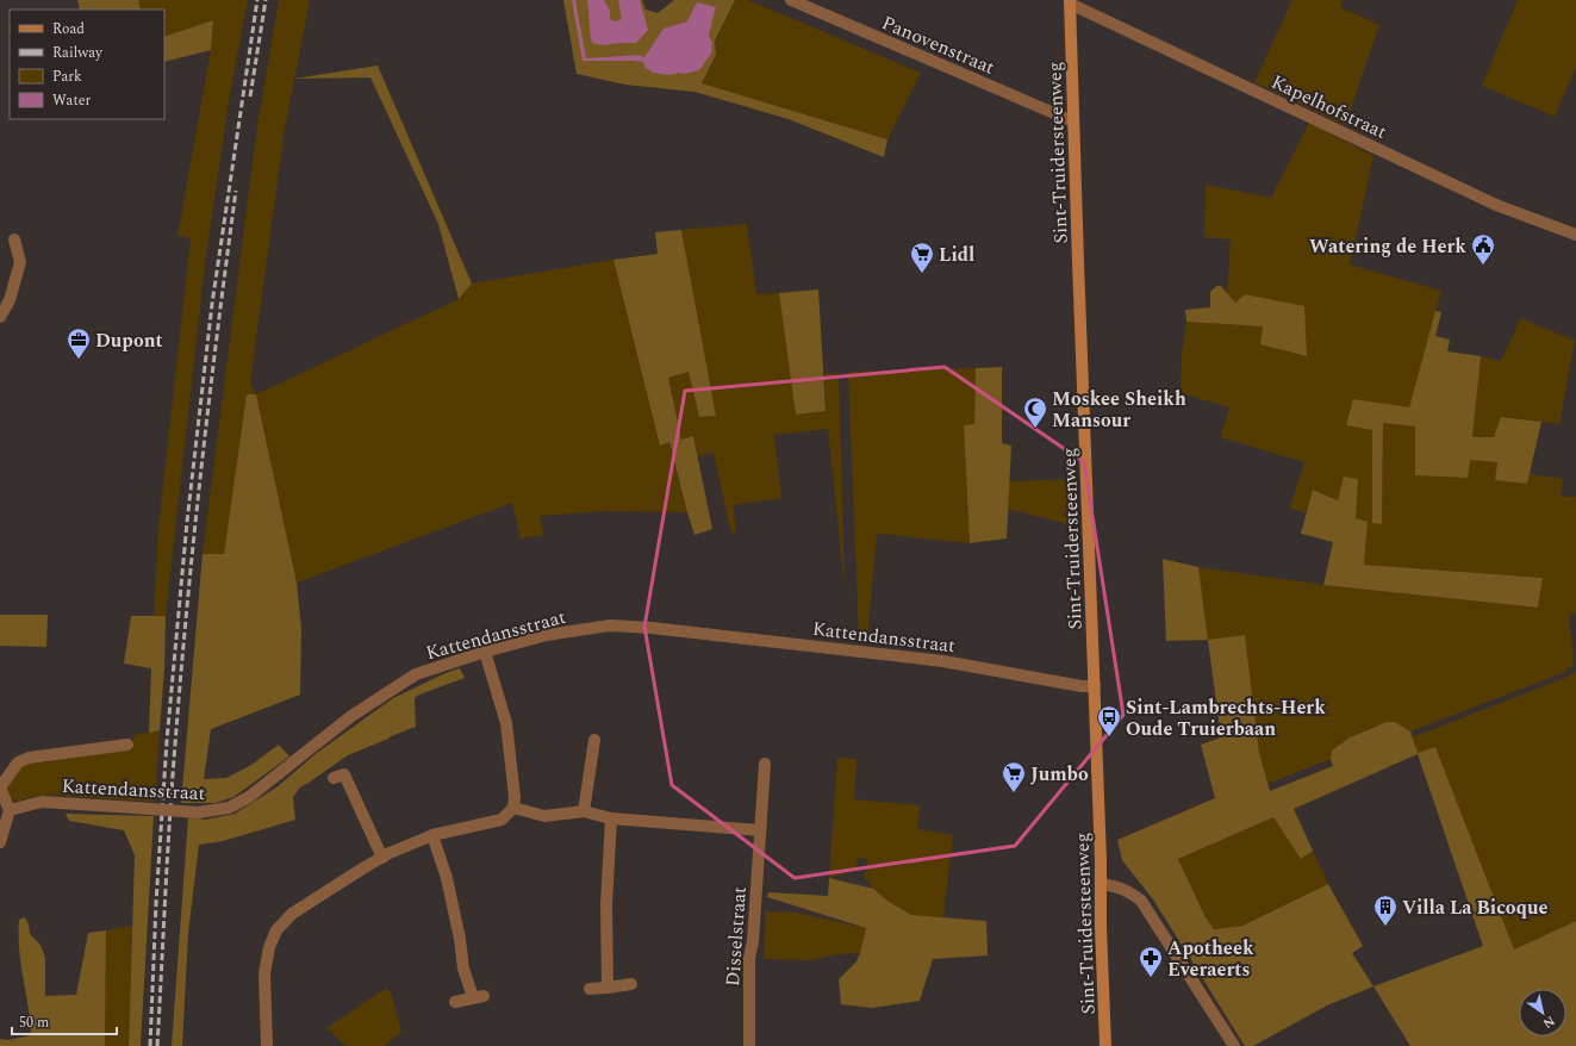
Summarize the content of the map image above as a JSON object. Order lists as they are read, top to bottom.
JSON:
{
  "streets": {
    "main road": ["Sint-Truidersteenweg"],
    "street": [
      "Panovenstraat",
      "Kapelhofstraat",
      "Kattendansstraat",
      "Disselstraat"
    ]
  },
  "crossings": [
    ["Panovenstraat", "Sint-Truidersteenweg"],
    ["Kapelhofstraat", "Sint-Truidersteenweg"],
    ["Sint-Truidersteenweg", "Kattendansstraat"]
  ],
  "places": {
    "public building": ["Watering de Herk"],
    "supermarket": ["Lidl", "Jumbo"],
    "office": ["Dupont"],
    "mosque": ["Moskee Sheikh Mansour"],
    "bus stop": ["Sint-Lambrechts-Herk Oude Truierbaan"],
    "building": ["Villa La Bicoque"],
    "pharmacy": ["Apotheek Everaerts"]
  },
  "legend": [
    "Road",
    "Railway",
    "Park",
    "Water"
  ],
  "scale_bar": "50 m",
  "north": "bottom right"
}
